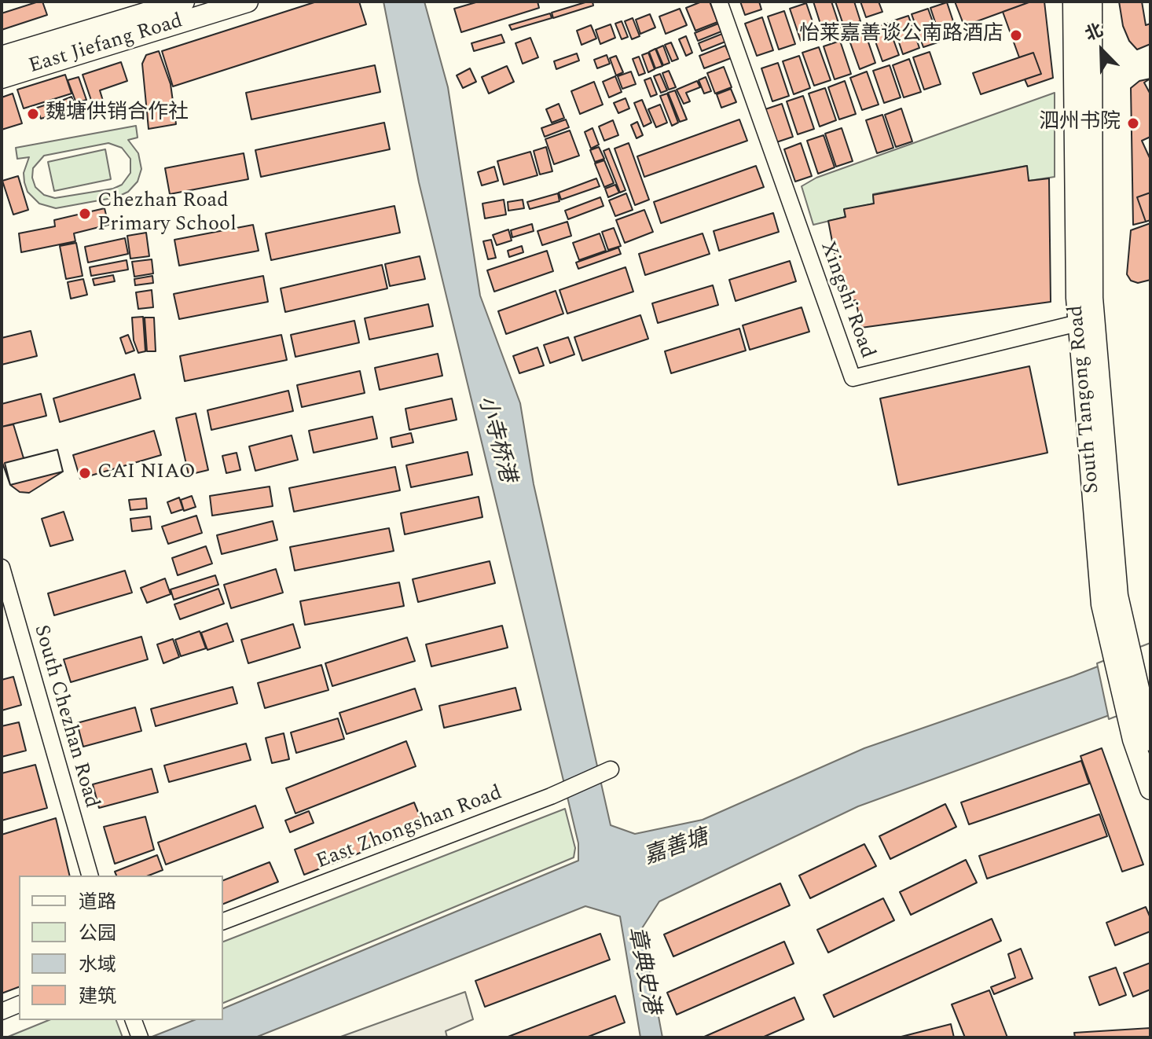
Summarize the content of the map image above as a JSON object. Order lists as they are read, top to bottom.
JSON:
{
  "streets": {
    "main road": ["East Jiefang Road", "South Tangong Road"],
    "street": ["Xingshi Road", "South Chezhan Road", "East Zhongshan Road"]
  },
  "crossings": [
    ["Xingshi Road", "South Tangong Road"]
  ],
  "water": ["小寺桥港", "嘉善塘", "章典史港"],
  "places": [
    "怡莱嘉善谈公南路酒店",
    "魏塘供销合作社",
    "泗州书院",
    "Chezhan Road Primary School",
    "CAI NIAO"
  ],
  "legend": [
    "道路",
    "公园",
    "水域",
    "建筑"
  ],
  "north": "top left"
}
